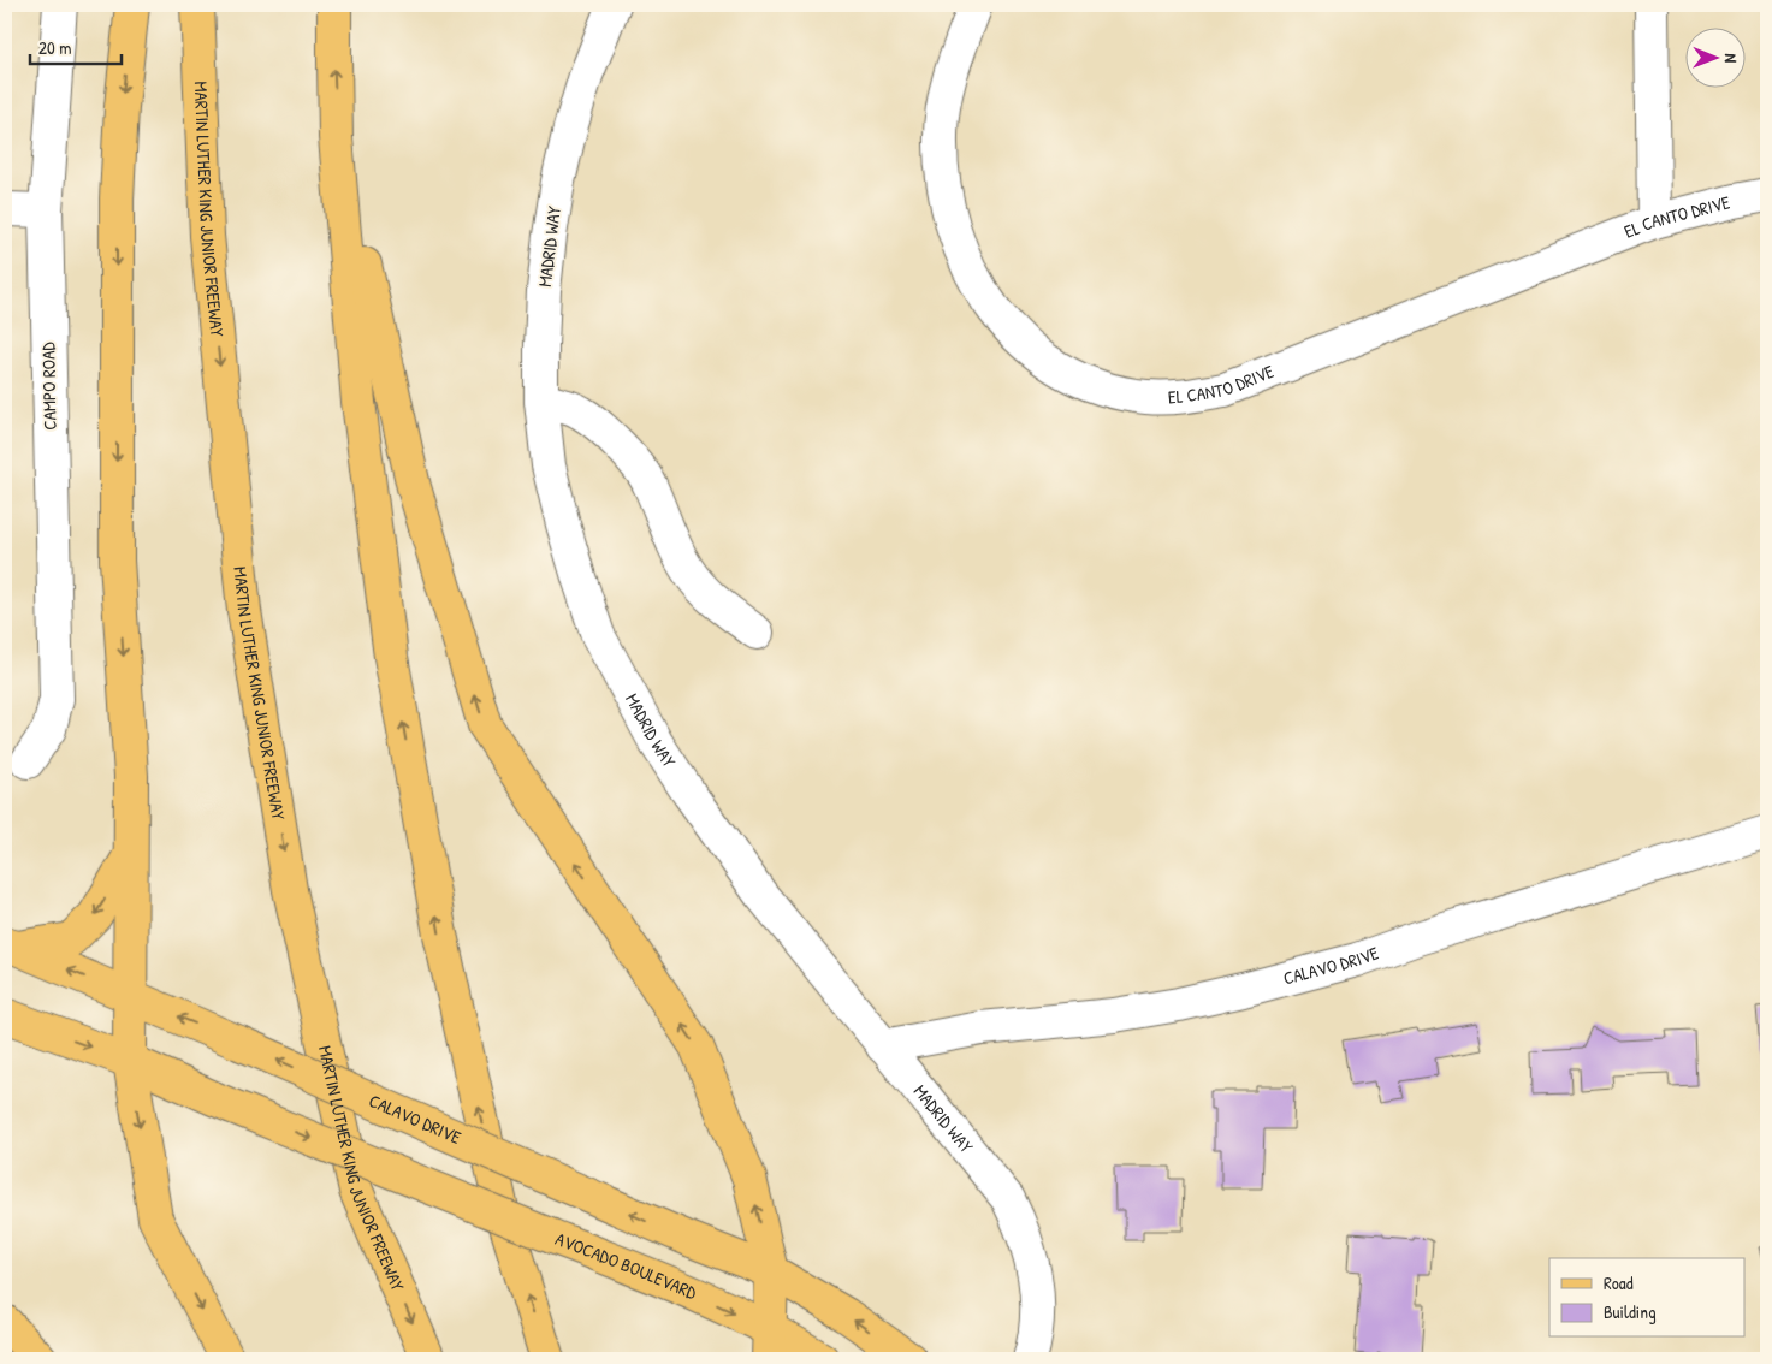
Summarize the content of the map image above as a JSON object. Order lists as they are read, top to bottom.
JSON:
{
  "streets": {
    "main road": ["MARTIN LUTHER KING JUNIOR FREEWAY", "CALAVO DRIVE", "AVOCADO BOULEVARD"],
    "street": ["EL CANTO DRIVE", "MADRID WAY", "CAMPO ROAD"]
  },
  "crossings": [
    ["MADRID WAY", "CALAVO DRIVE"]
  ],
  "one_way": ["CALAVO DRIVE", "AVOCADO BOULEVARD"],
  "legend": ["Road", "Building"],
  "scale_bar": "20 m",
  "north": "right"
}
